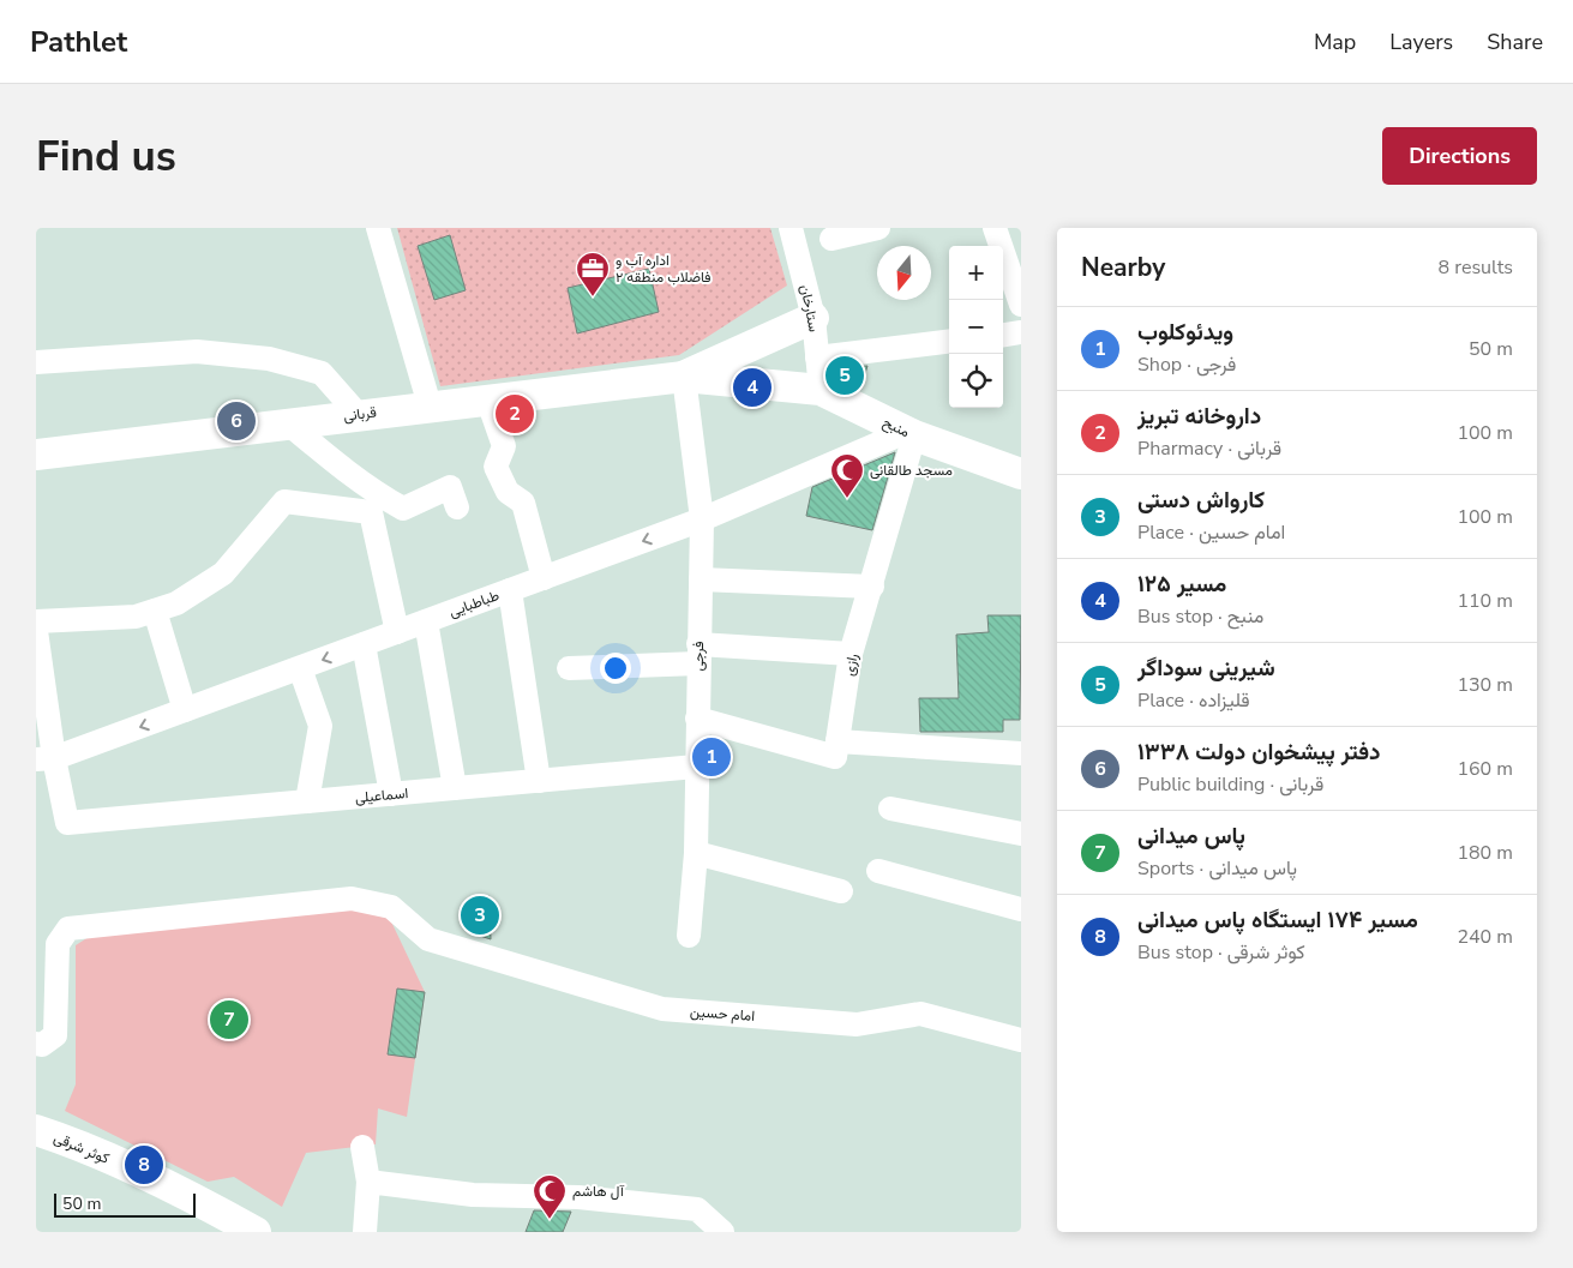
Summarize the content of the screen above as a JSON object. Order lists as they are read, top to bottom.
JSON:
{
  "streets": {
    "main road": ["قربانی", "منبح", "کوثر شرقی"],
    "street": [
      "ستارخان",
      "طباطبایی",
      "فرجی",
      "رازی",
      "اسماعیلی",
      "امام حسین"
    ]
  },
  "crossings": [
    ["ستارخان", "منبح"],
    ["قربانی", "منبح"],
    ["قربانی", "فرجی"],
    ["منبح", "طباطبایی"],
    ["منبح", "فرجی"],
    ["منبح", "رازی"],
    ["طباطبایی", "فرجی"],
    ["طباطبایی", "رازی"],
    ["طباطبایی", "اسماعیلی"],
    ["فرجی", "اسماعیلی"]
  ],
  "places": {
    "office": ["اداره آب و فاضلاب منطقه ۲"],
    "mosque": ["مسجد طالقانی", "آل هاشم"]
  },
  "scale_bar": "50 m",
  "north": "bottom",
  "page": {
    "header": "Pathlet",
    "nav": ["Map", "Layers", "Share"],
    "buttons": "Directions",
    "title": "Find us",
    "heading": ["Nearby", "8 results"],
    "map_buttons": ["+", "−"],
    "list": [
      {
        "mark": "1",
        "name": "ویدئوکلوب",
        "note": "Shop · فرجی",
        "value": "50 m"
      },
      {
        "mark": "2",
        "name": "داروخانه تبریز",
        "note": "Pharmacy · قربانی",
        "value": "100 m"
      },
      {
        "mark": "3",
        "name": "کارواش دستی",
        "note": "Place · امام حسین",
        "value": "100 m"
      },
      {
        "mark": "4",
        "name": "مسیر ۱۲۵",
        "note": "Bus stop · منبح",
        "value": "110 m"
      },
      {
        "mark": "5",
        "name": "شیرینی سوداگر",
        "note": "Place · قلیزاده",
        "value": "130 m"
      },
      {
        "mark": "6",
        "name": "دفتر پیشخوان دولت ۱۳۳۸",
        "note": "Public building · قربانی",
        "value": "160 m"
      },
      {
        "mark": "7",
        "name": "پاس میدانی",
        "note": "Sports · پاس میدانی",
        "value": "180 m"
      },
      {
        "mark": "8",
        "name": "مسیر ۱۷۴ ایستگاه پاس میدانی",
        "note": "Bus stop · کوثر شرقی",
        "value": "240 m"
      }
    ],
    "pins": [
      "5",
      "4",
      "2",
      "6",
      "1",
      "3",
      "7",
      "8"
    ],
    "scale": "50 m"
  }
}
